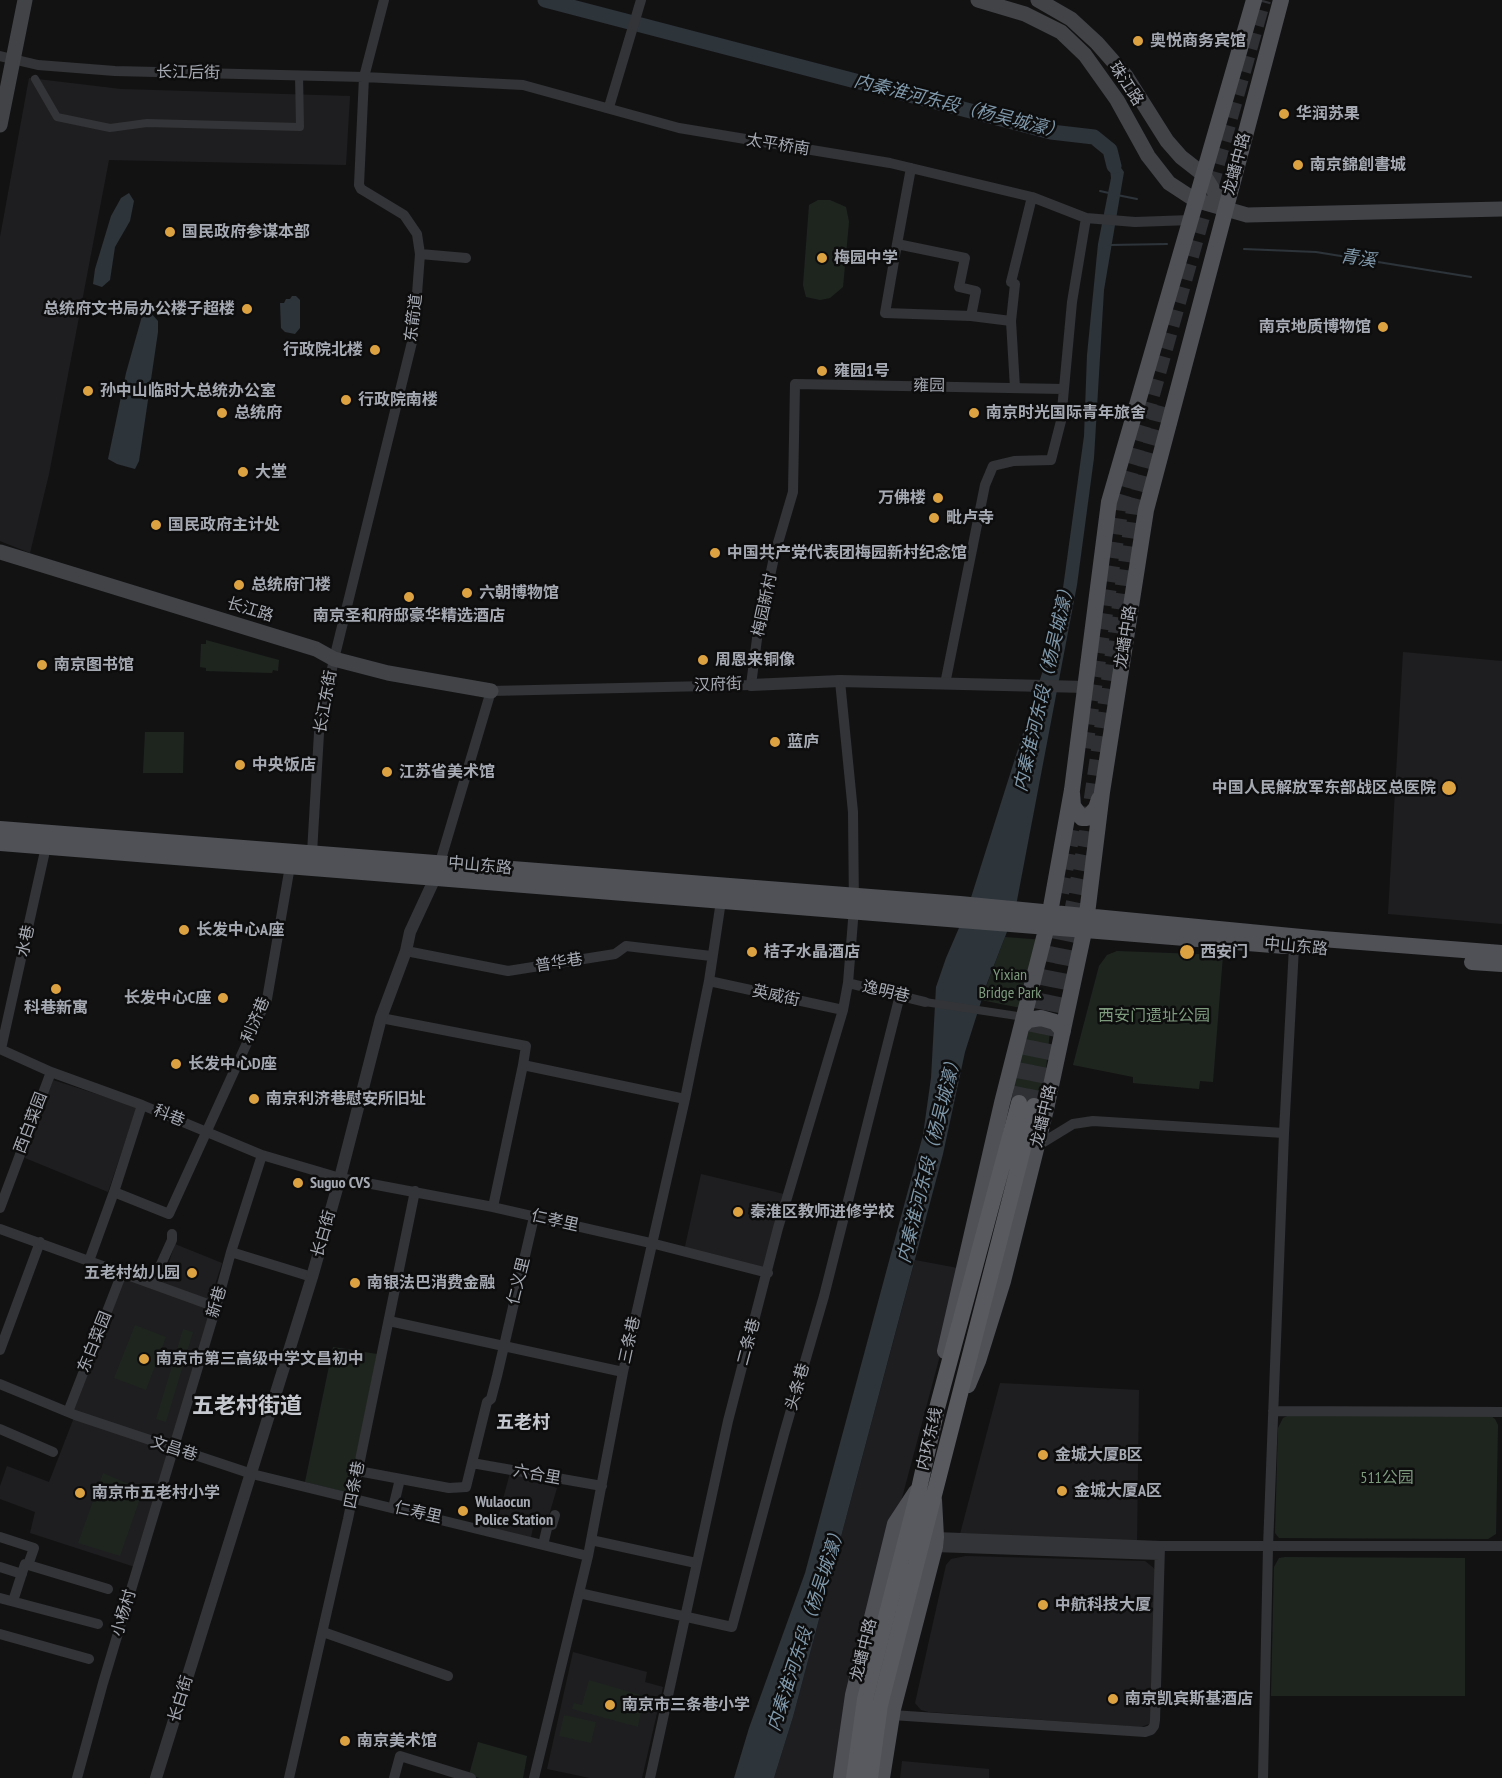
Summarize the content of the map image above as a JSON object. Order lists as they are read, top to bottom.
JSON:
{
  "streets": {
    "highway": ["内环东线"],
    "main road": [
      "珠江路",
      "龙蟠中路",
      "长江路",
      "中山东路"
    ],
    "street": [
      "长江后街",
      "太平桥南",
      "东箭道",
      "雍园",
      "梅园新村",
      "汉府街",
      "长江东街",
      "水巷",
      "普华巷",
      "逸明巷",
      "英威街",
      "利济巷",
      "科巷",
      "西白菜园",
      "仁孝里",
      "长白街",
      "仁义里",
      "新巷",
      "三条巷",
      "东白菜园",
      "二条巷",
      "头条巷",
      "文昌巷",
      "六合里",
      "四条巷",
      "仁寿里",
      "小杨村"
    ]
  },
  "crossings": [
    ["长江后街", "太平桥南"],
    ["长江后街", "东箭道"],
    ["珠江路", "龙蟠中路"],
    ["太平桥南", "龙蟠中路"],
    ["太平桥南", "东箭道"],
    ["龙蟠中路", "汉府街"],
    ["龙蟠中路", "中山东路"],
    ["龙蟠中路", "内环东线"],
    ["东箭道", "长江路"],
    ["东箭道", "长江东街"],
    ["雍园", "梅园新村"],
    ["梅园新村", "汉府街"],
    ["长江路", "汉府街"],
    ["长江路", "长江东街"],
    ["长江路", "长白街"],
    ["汉府街", "长白街"],
    ["长江东街", "中山东路"],
    ["中山东路", "水巷"],
    ["中山东路", "利济巷"],
    ["中山东路", "长白街"],
    ["中山东路", "三条巷"],
    ["中山东路", "二条巷"],
    ["水巷", "科巷"],
    ["普华巷", "长白街"],
    ["普华巷", "三条巷"],
    ["逸明巷", "二条巷"],
    ["逸明巷", "头条巷"],
    ["英威街", "三条巷"],
    ["英威街", "二条巷"],
    ["利济巷", "科巷"],
    ["科巷", "西白菜园"],
    ["科巷", "仁孝里"],
    ["科巷", "长白街"],
    ["科巷", "新巷"],
    ["仁孝里", "长白街"],
    ["仁孝里", "仁义里"],
    ["仁孝里", "三条巷"],
    ["仁孝里", "二条巷"],
    ["仁孝里", "四条巷"],
    ["长白街", "文昌巷"],
    ["仁义里", "六合里"],
    ["新巷", "文昌巷"],
    ["新巷", "小杨村"],
    ["三条巷", "头条巷"],
    ["三条巷", "六合里"],
    ["三条巷", "仁寿里"],
    ["东白菜园", "文昌巷"],
    ["二条巷", "头条巷"],
    ["文昌巷", "四条巷"],
    ["文昌巷", "仁寿里"],
    ["文昌巷", "小杨村"],
    ["四条巷", "仁寿里"]
  ],
  "districts": ["五老村街道", "五老村"],
  "water": ["内秦淮河东段（杨吴城濠）", "青溪"],
  "parks": ["Yixian Bridge Park", "西安门遗址公园", "511公园"],
  "places": [
    "奥悦商务宾馆",
    "华润苏果",
    "南京錦創書城",
    "国民政府参谋本部",
    "梅园中学",
    "总统府文书局办公楼子超楼",
    "南京地质博物馆",
    "行政院北楼",
    "雍园1号",
    "孙中山临时大总统办公室",
    "行政院南楼",
    "总统府",
    "南京时光国际青年旅舍",
    "大堂",
    "万佛楼",
    "毗卢寺",
    "国民政府主计处",
    "中国共产党代表团梅园新村纪念馆",
    "总统府门楼",
    "六朝博物馆",
    "南京圣和府邸豪华精选酒店",
    "周恩来铜像",
    "南京图书馆",
    "蓝庐",
    "中央饭店",
    "江苏省美术馆",
    "中国人民解放军东部战区总医院",
    "长发中心A座",
    "桔子水晶酒店",
    "西安门",
    "科巷新寓",
    "长发中心C座",
    "长发中心D座",
    "南京利济巷慰安所旧址",
    "Suguo CVS",
    "秦淮区教师进修学校",
    "五老村幼儿园",
    "南银法巴消费金融",
    "南京市第三高级中学文昌初中",
    "金城大厦B区",
    "金城大厦A区",
    "南京市五老村小学",
    "Wulaocun Police Station",
    "中航科技大厦",
    "南京凯宾斯基酒店",
    "南京市三条巷小学",
    "南京美术馆"
  ]
}
